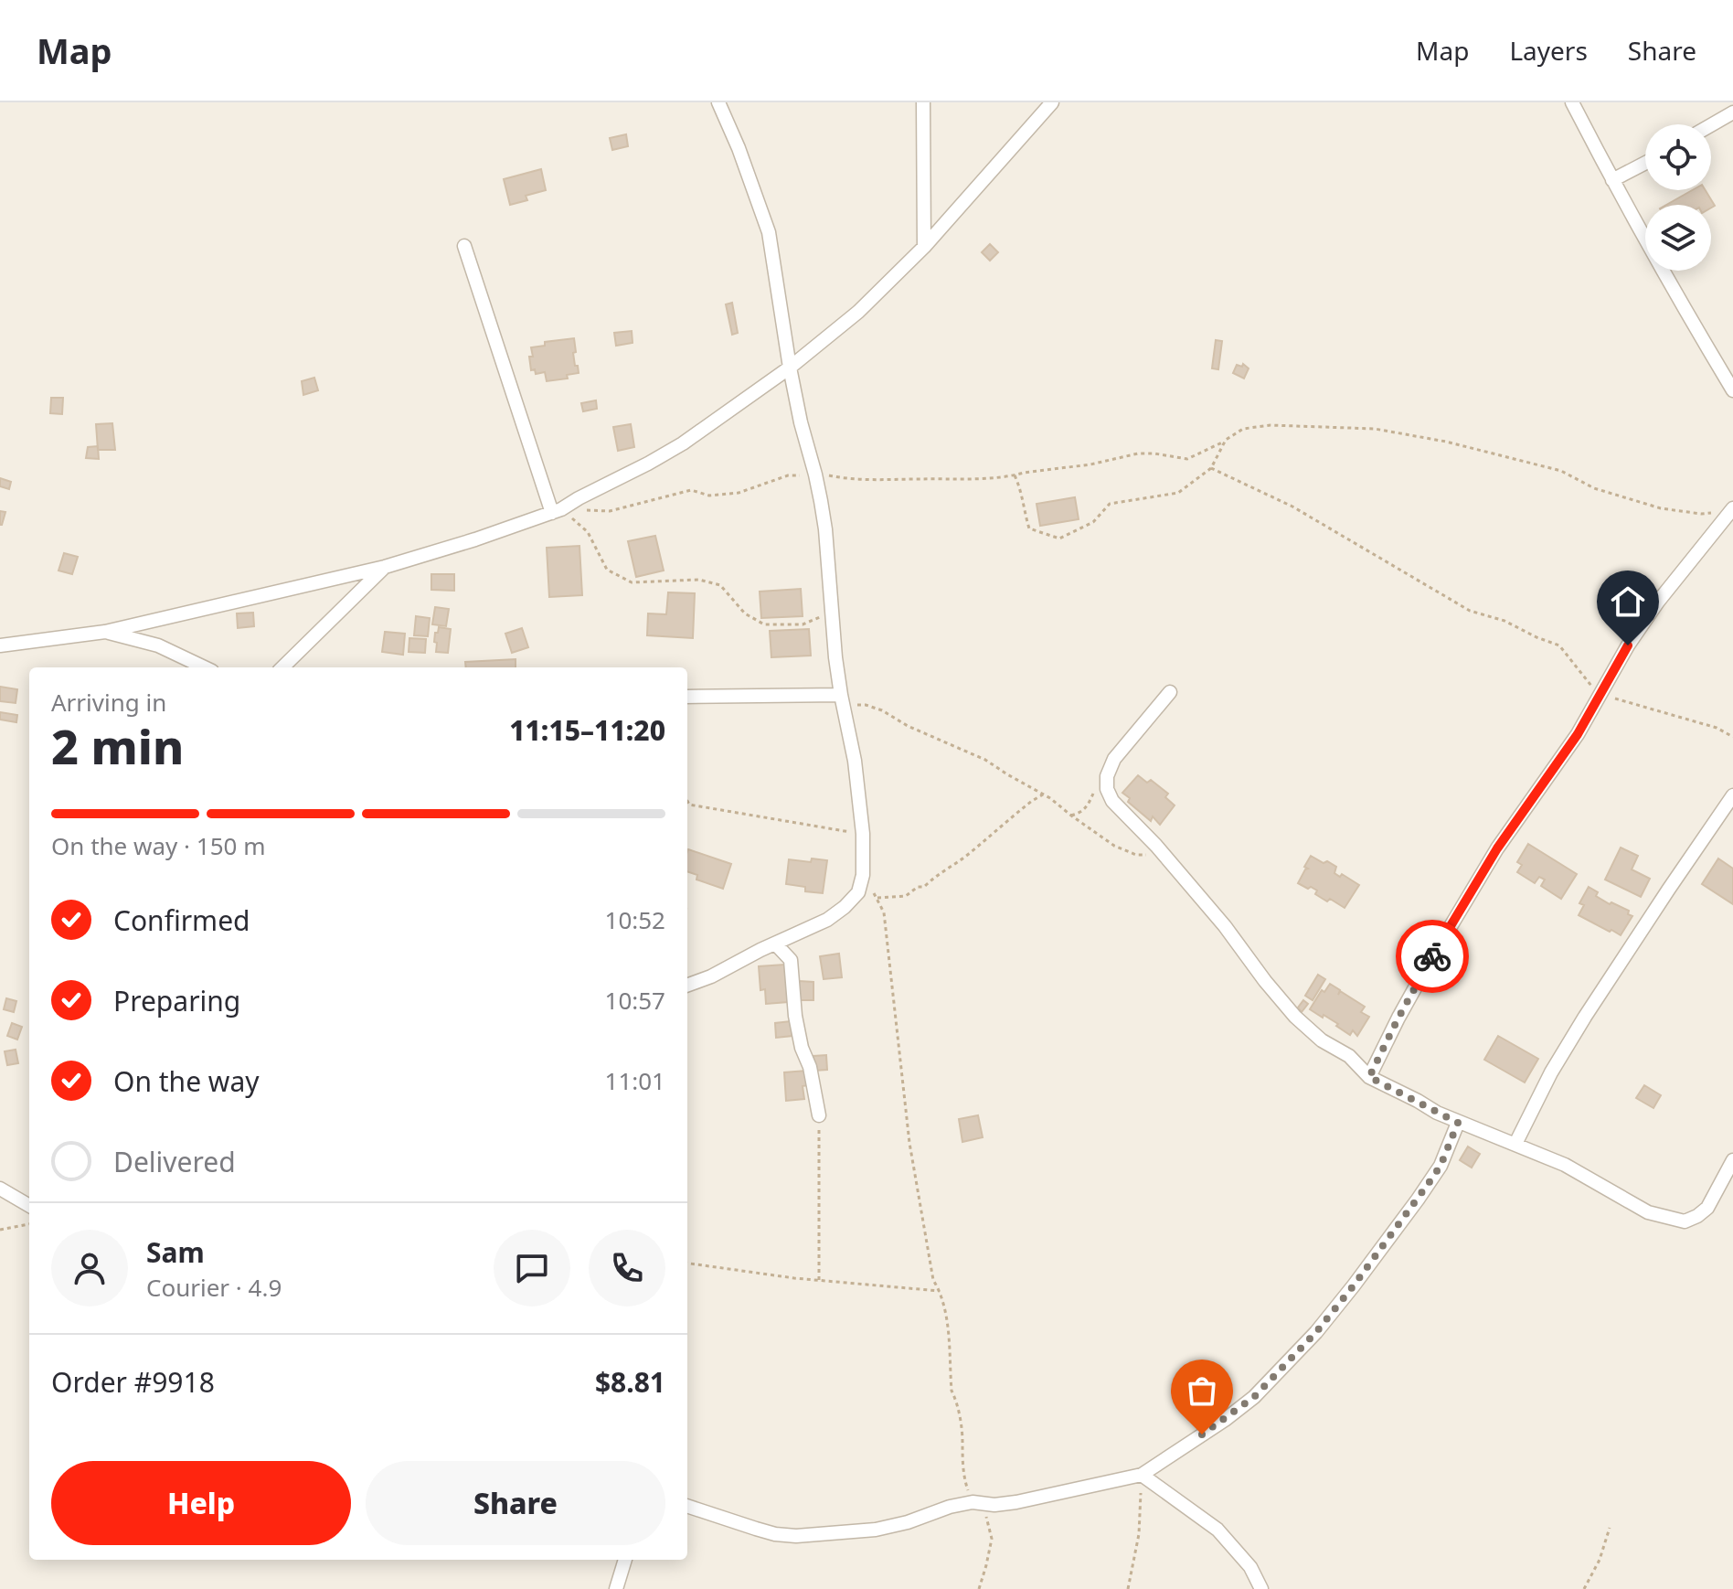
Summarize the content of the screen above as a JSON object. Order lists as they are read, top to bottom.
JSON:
{
  "page": {
    "header": "Map",
    "nav": ["Map", "Layers", "Share"],
    "heading": ["2 min", "Arriving in", "11:15–11:20"],
    "panel": [
      "Sam",
      "Courier · 4.9",
      "Order #9918",
      "$8.81"
    ],
    "bar": "On the way · 150 m",
    "list": [
      ["Confirmed", "10:52"],
      ["Preparing", "10:57"],
      ["On the way", "11:01"],
      "Delivered"
    ],
    "buttons": ["Help", "Share"]
  }
}
